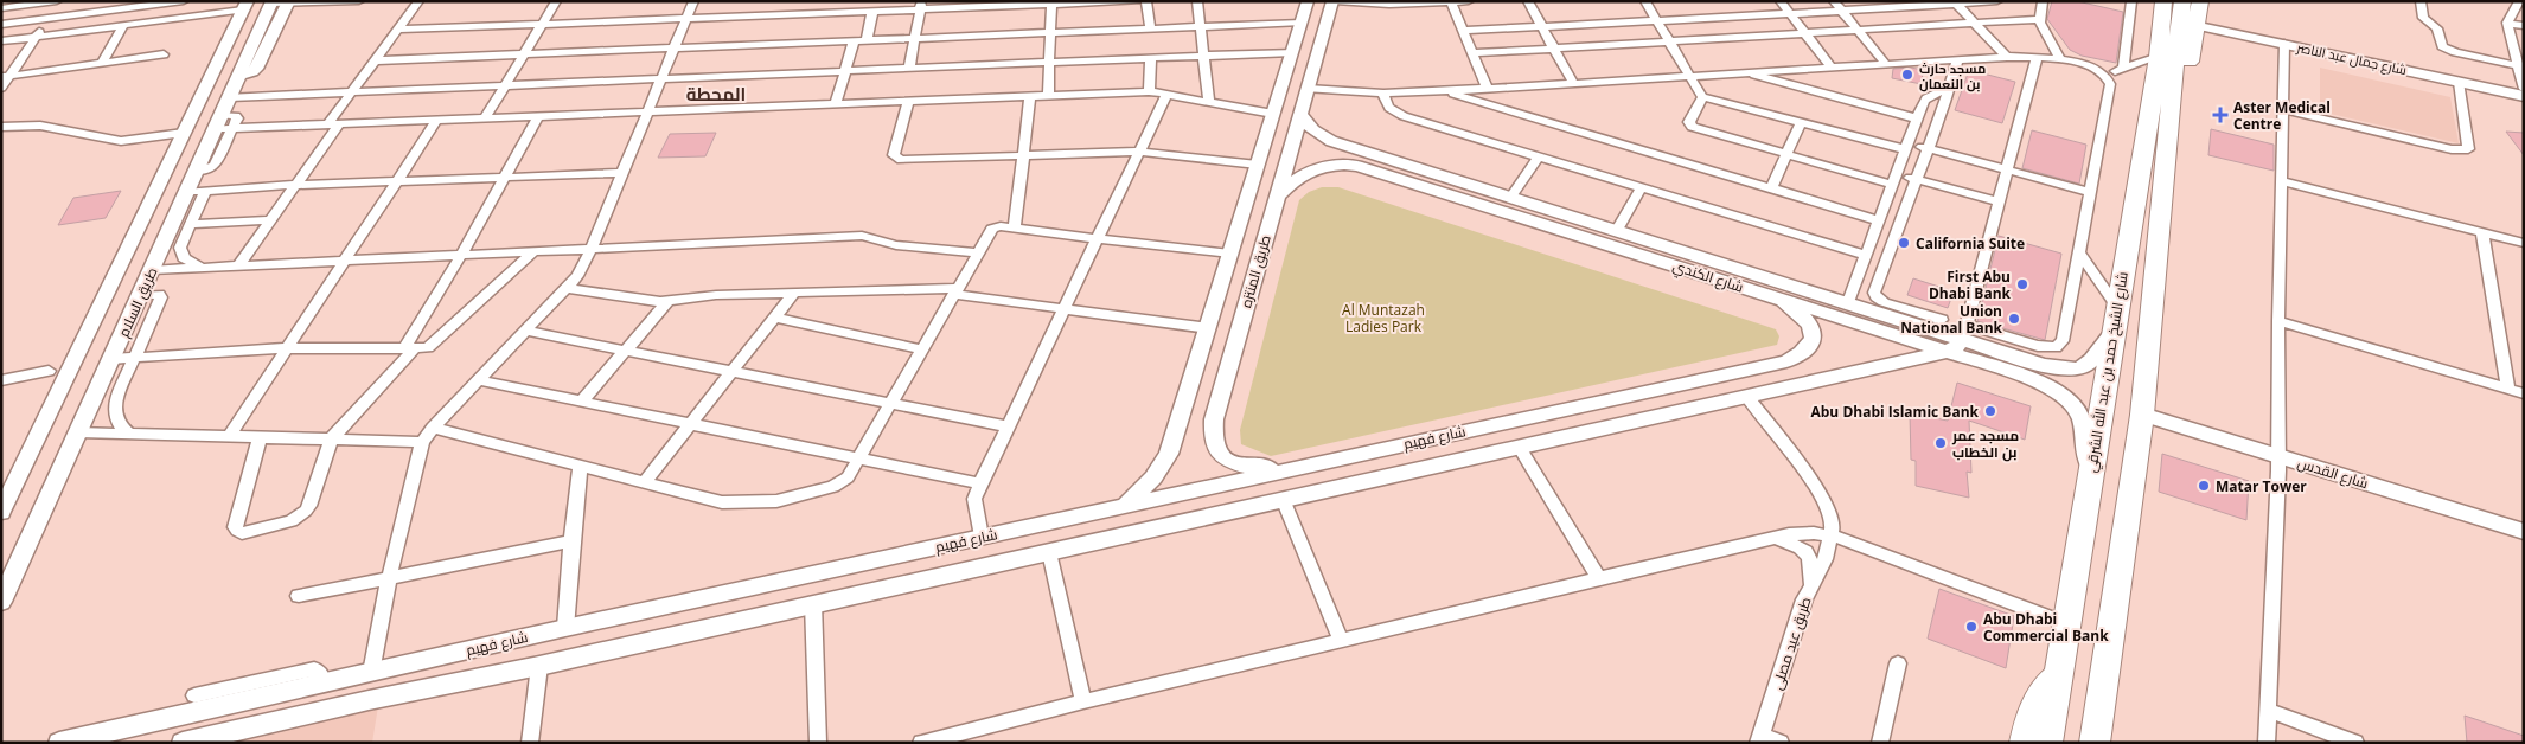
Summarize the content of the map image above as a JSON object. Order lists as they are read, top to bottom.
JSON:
{
  "streets": {
    "highway": ["شارع الشيخ حمد بن عبد الله الشرقي"],
    "street": [
      "شارع جمال عبد الناصر",
      "طريق المنتزه",
      "شارع الكندي",
      "طريق السلام",
      "شارع فهيم",
      "شارع القدس",
      "طريق عيد مصلى"
    ]
  },
  "crossings": [
    ["طريق المنتزه", "شارع الكندي"],
    ["طريق المنتزه", "شارع فهيم"],
    ["شارع الكندي", "شارع الشيخ حمد بن عبد الله الشرقي"],
    ["شارع الكندي", "شارع فهيم"],
    ["شارع فهيم", "طريق عيد مصلى"]
  ],
  "districts": ["المحطة"],
  "parks": ["Al Muntazah Ladies Park"],
  "places": {
    "other": [
      "مسجد حارث بن النعمان",
      "California Suite",
      "First Abu Dhabi Bank",
      "Union National Bank",
      "Abu Dhabi Islamic Bank",
      "مسجد عمر بن الخطاب",
      "Matar Tower",
      "Abu Dhabi Commercial Bank"
    ],
    "health": ["Aster Medical Centre"]
  }
}
